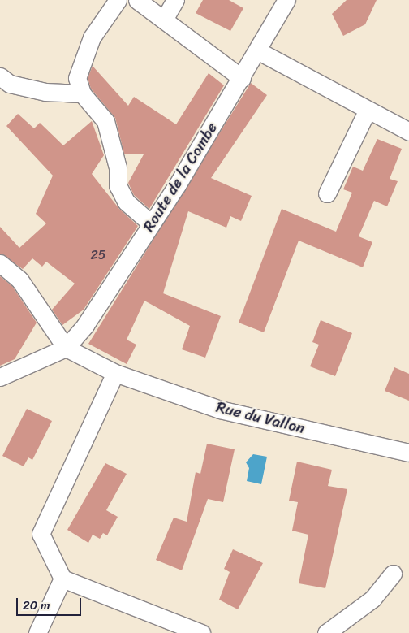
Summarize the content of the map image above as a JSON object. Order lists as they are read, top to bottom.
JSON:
{
  "streets": {
    "street": ["Route de la Combe", "Rue du Vallon"]
  },
  "crossings": [
    ["Route de la Combe", "Rue du Vallon"]
  ],
  "house_numbers": ["25"],
  "scale_bar": "20 m"
}
